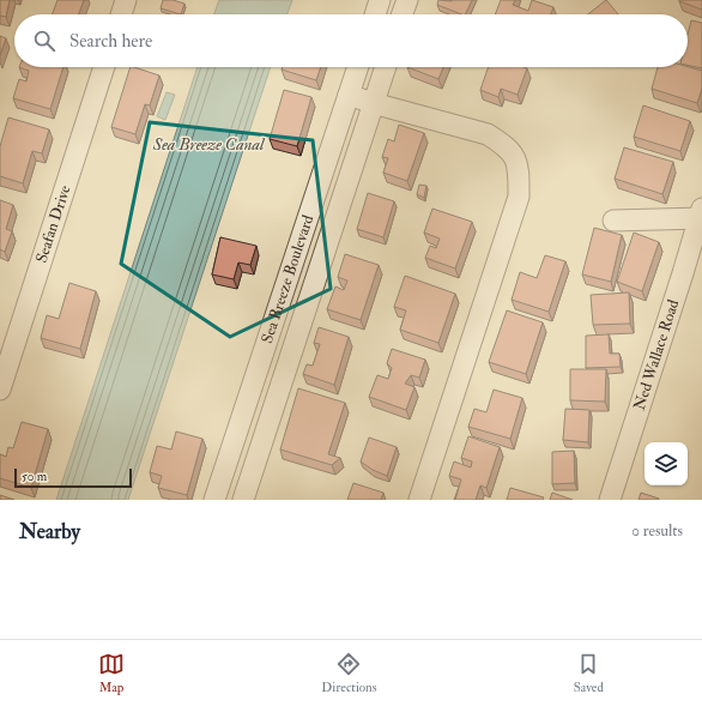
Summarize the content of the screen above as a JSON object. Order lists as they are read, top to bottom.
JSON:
{
  "streets": {
    "street": ["Seafan Drive", "Sea Breeze Boulevard", "Ned Wallace Road"]
  },
  "water": ["Sea Breeze Canal"],
  "scale_bar": "50 m",
  "page": {
    "search": "Search here",
    "scale": "50 m",
    "heading": ["Nearby", "0 results"],
    "nav": ["Map", "Directions", "Saved"]
  }
}
